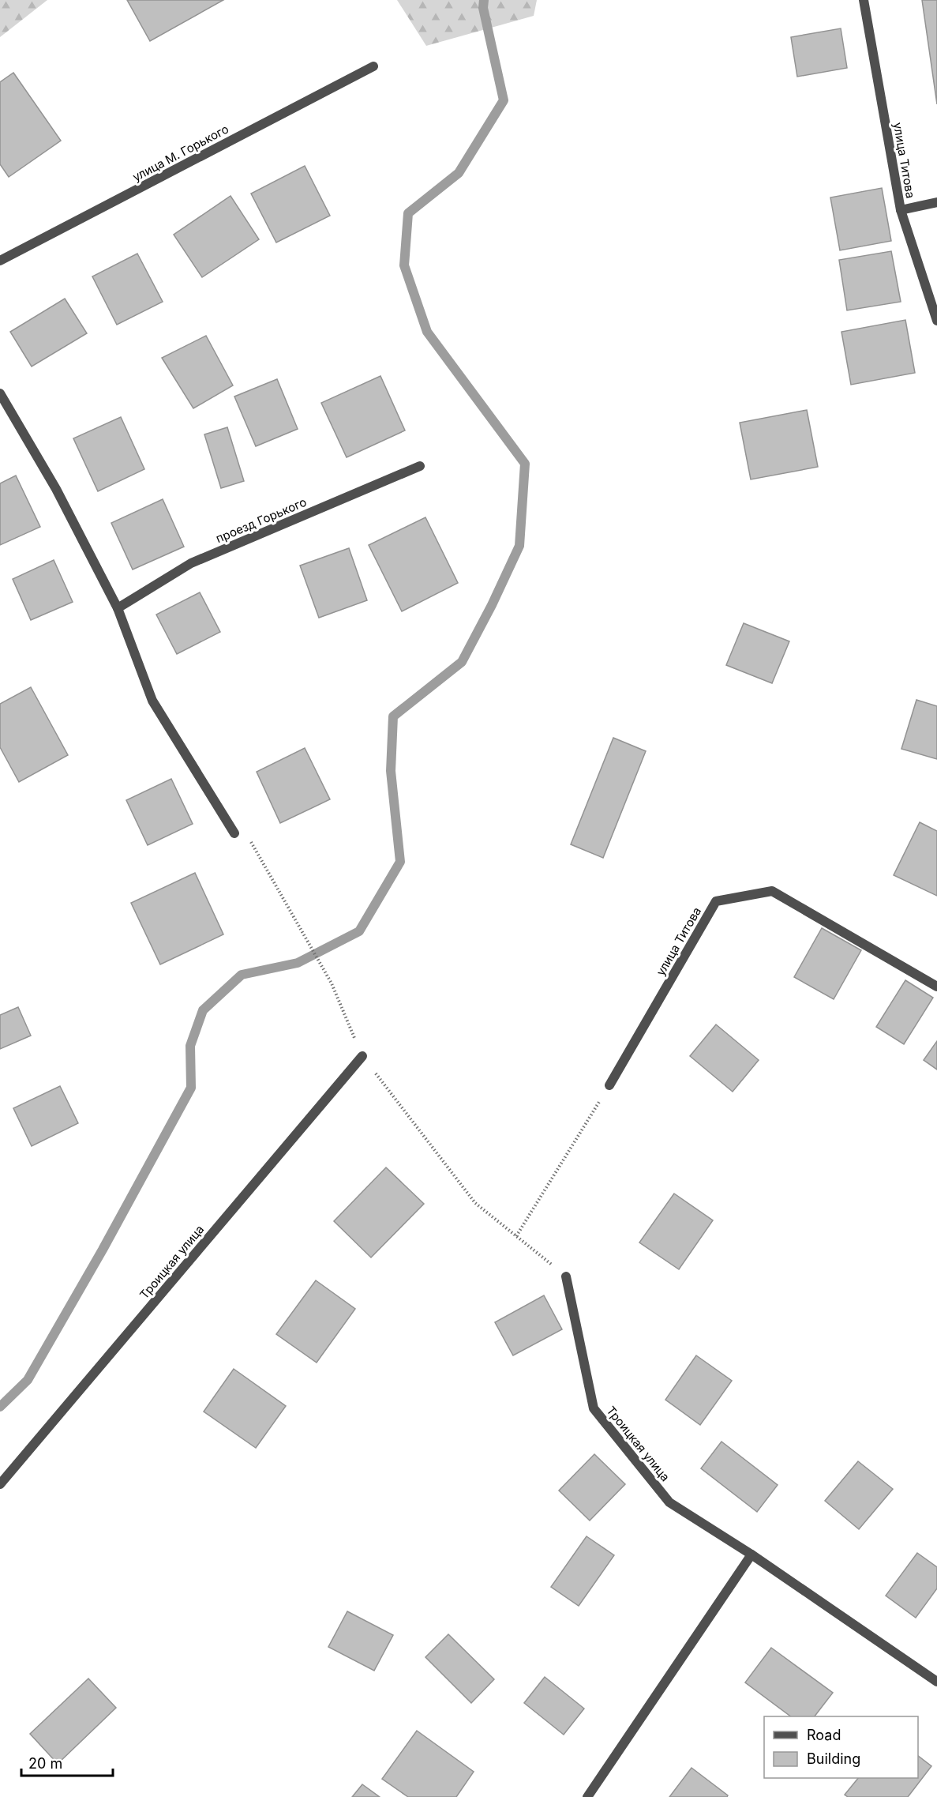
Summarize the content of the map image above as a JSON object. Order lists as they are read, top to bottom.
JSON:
{
  "streets": {
    "street": [
      "улица М. Горького",
      "улица Титова",
      "проезд Горького",
      "Троицкая улица"
    ]
  },
  "legend": ["Road", "Building"],
  "scale_bar": "20 m"
}
